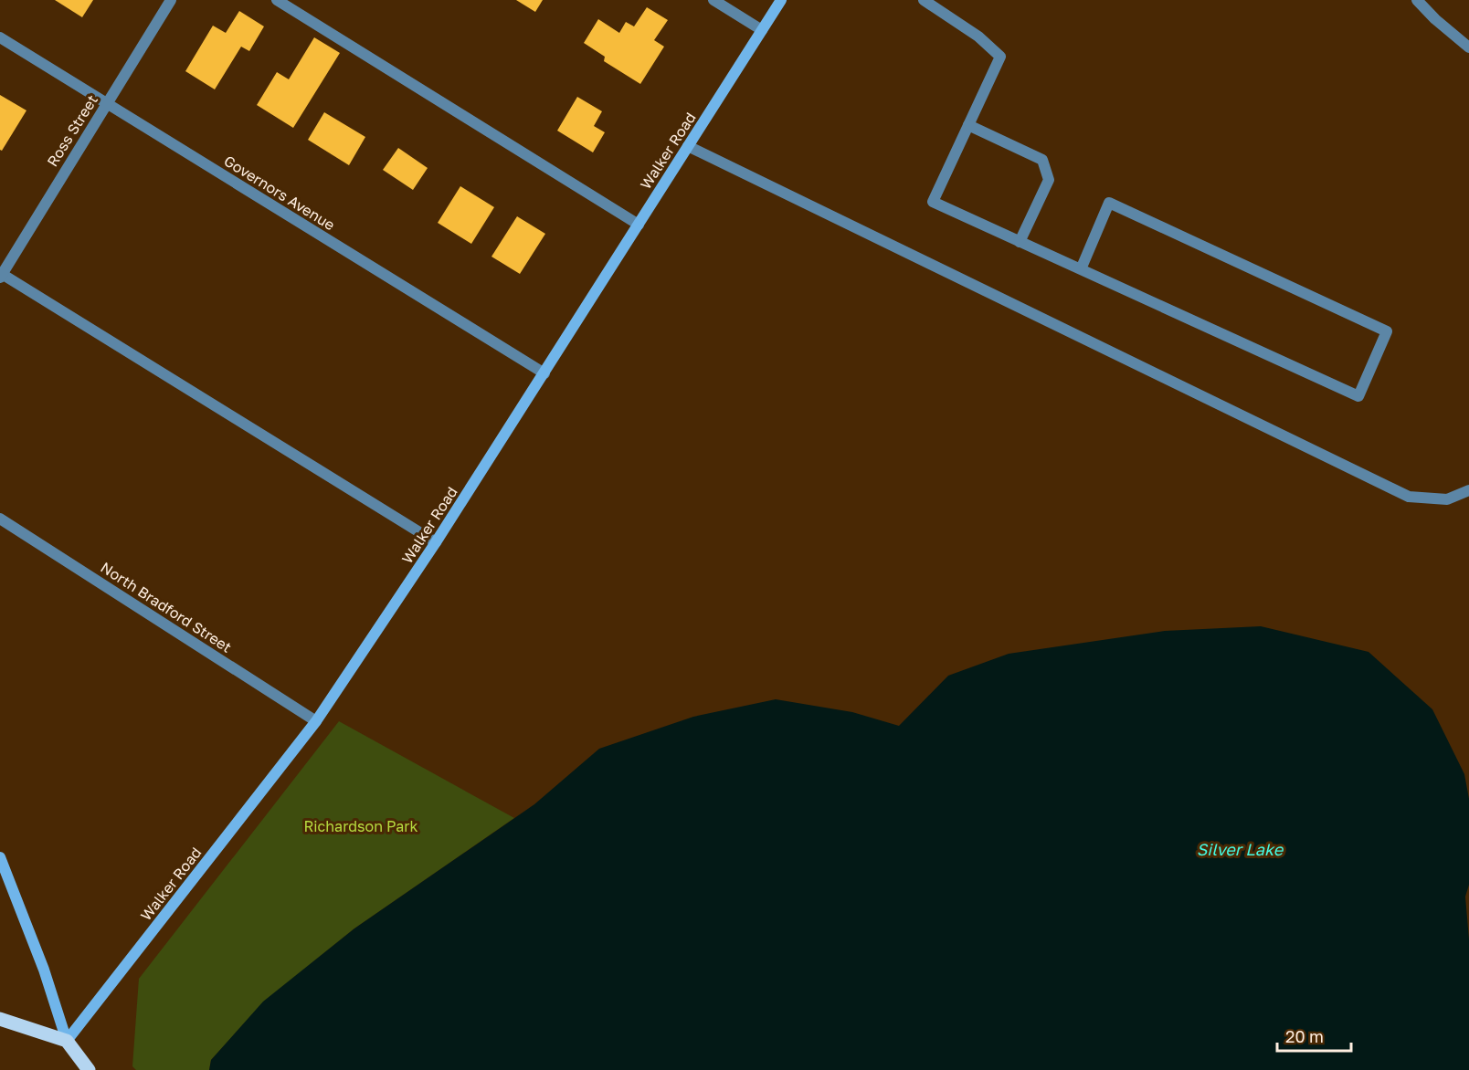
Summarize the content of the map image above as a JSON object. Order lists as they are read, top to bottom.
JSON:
{
  "streets": {
    "street": [
      "Ross Street",
      "Walker Road",
      "Governors Avenue",
      "North Bradford Street"
    ]
  },
  "crossings": [
    ["Ross Street", "Governors Avenue"],
    ["Walker Road", "Governors Avenue"],
    ["Walker Road", "North Bradford Street"]
  ],
  "water": ["Silver Lake"],
  "parks": ["Richardson Park"],
  "scale_bar": "20 m"
}
